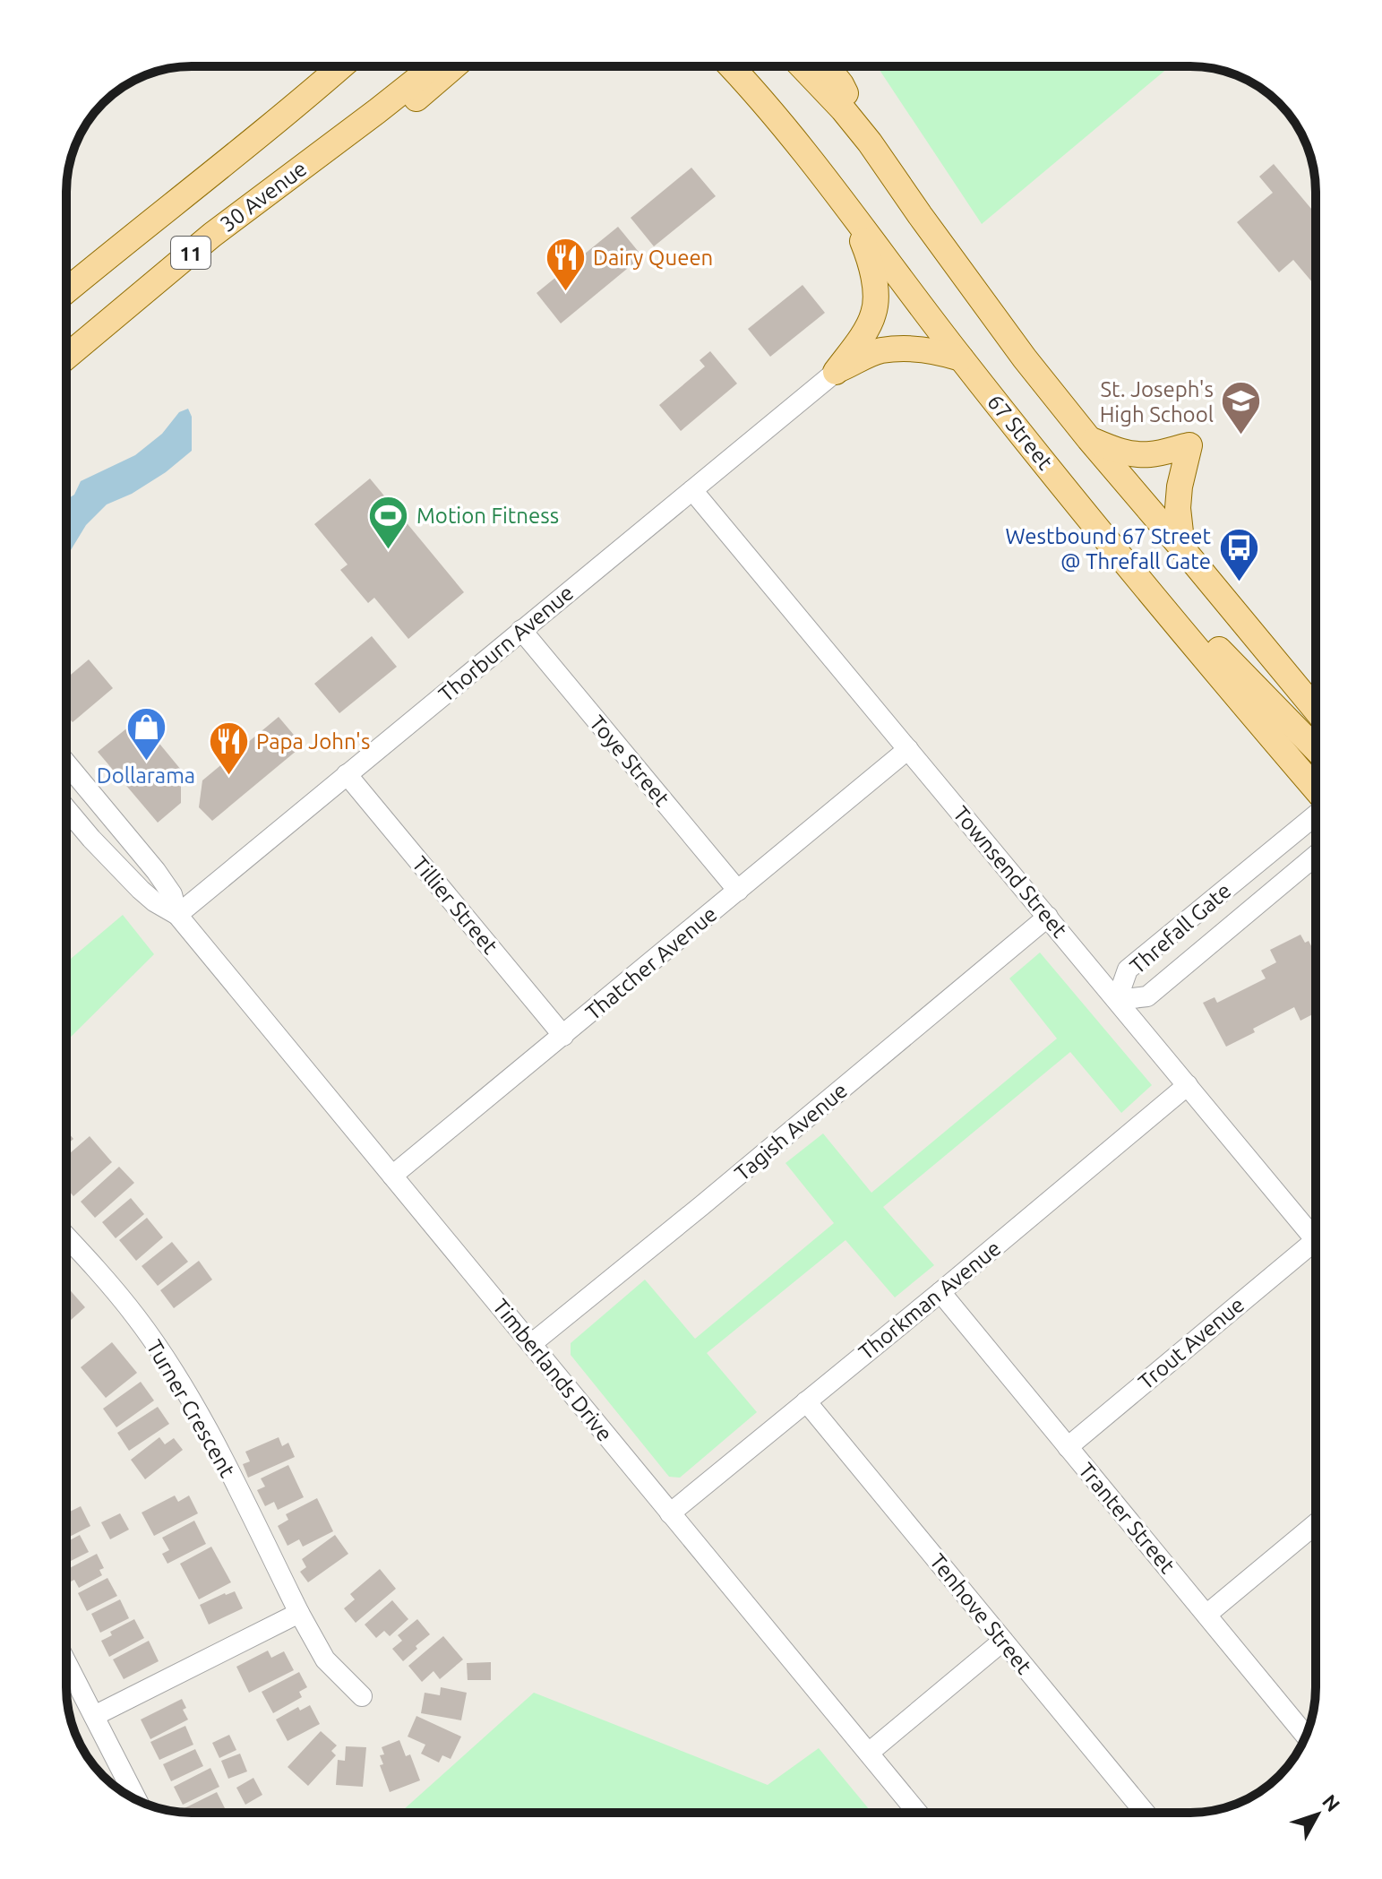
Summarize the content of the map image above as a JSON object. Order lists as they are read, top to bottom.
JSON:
{
  "streets": {
    "main road": ["30 Avenue", "11", "67 Street"],
    "street": [
      "Thorburn Avenue",
      "Toye Street",
      "Townsend Street",
      "Tillier Street",
      "Threfall Gate",
      "Thatcher Avenue",
      "Tagish Avenue",
      "Thorkman Avenue",
      "Trout Avenue",
      "Timberlands Drive",
      "Turner Crescent",
      "Tranter Street",
      "Tenhove Street"
    ]
  },
  "crossings": [
    ["Thorburn Avenue", "Toye Street"],
    ["Thorburn Avenue", "Townsend Street"],
    ["Thorburn Avenue", "Tillier Street"],
    ["Thorburn Avenue", "Timberlands Drive"],
    ["Toye Street", "Thatcher Avenue"],
    ["Townsend Street", "Threfall Gate"],
    ["Townsend Street", "Thatcher Avenue"],
    ["Townsend Street", "Tagish Avenue"],
    ["Townsend Street", "Thorkman Avenue"],
    ["Tillier Street", "Thatcher Avenue"],
    ["Thatcher Avenue", "Timberlands Drive"],
    ["Tagish Avenue", "Timberlands Drive"],
    ["Thorkman Avenue", "Timberlands Drive"],
    ["Thorkman Avenue", "Tranter Street"],
    ["Thorkman Avenue", "Tenhove Street"],
    ["Trout Avenue", "Tranter Street"]
  ],
  "places": {
    "restaurant": ["Dairy Queen", "Papa John's"],
    "school or university": ["St. Joseph's High School"],
    "sports": ["Motion Fitness"],
    "bus stop": ["Westbound 67 Street @ Threfall Gate"],
    "shop": ["Dollarama"]
  },
  "north": "top right"
}
